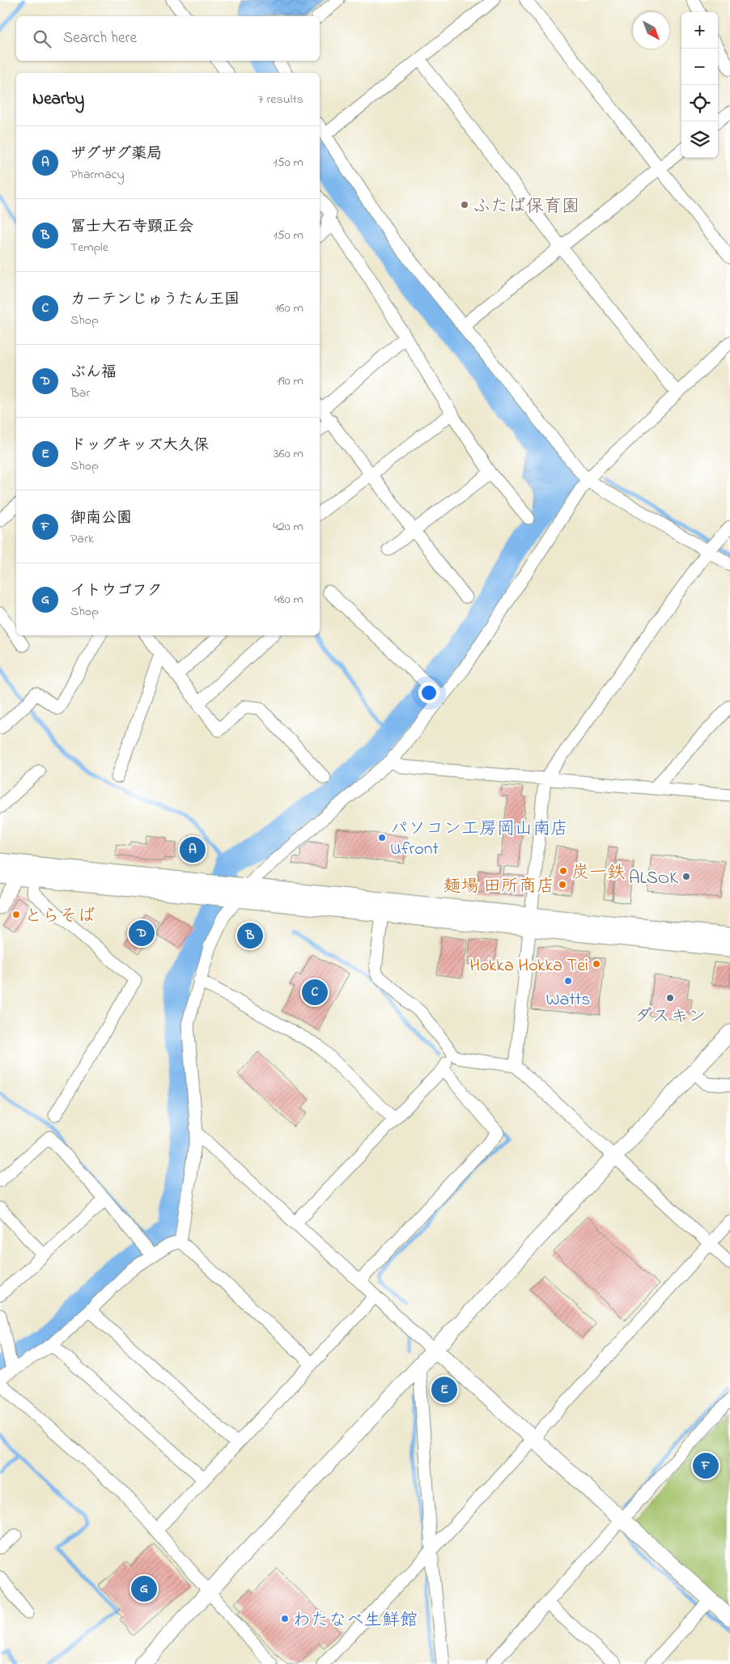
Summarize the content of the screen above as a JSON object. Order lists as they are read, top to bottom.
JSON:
{
  "places": [
    "ふたば保育園",
    "パソコン工房岡山南店 Ufront",
    "炭一鉄",
    "ALSOK",
    "麺場 田所商店",
    "とらそば",
    "Hokka Hokka Tei",
    "Watts",
    "ダスキン",
    "わたなべ生鮮館"
  ],
  "north": "bottom right",
  "page": {
    "map_buttons": ["+", "−"],
    "search": "Search here",
    "heading": ["Nearby", "7 results"],
    "list": [
      {
        "mark": "A",
        "name": "ザグザグ薬局",
        "note": "Pharmacy",
        "value": "150 m"
      },
      {
        "mark": "B",
        "name": "冨士大石寺顕正会",
        "note": "Temple",
        "value": "150 m"
      },
      {
        "mark": "C",
        "name": "カーテンじゅうたん王国",
        "note": "Shop",
        "value": "160 m"
      },
      {
        "mark": "D",
        "name": "ぶん福",
        "note": "Bar",
        "value": "190 m"
      },
      {
        "mark": "E",
        "name": "ドッグキッズ大久保",
        "note": "Shop",
        "value": "360 m"
      },
      {
        "mark": "F",
        "name": "御南公園",
        "note": "Park",
        "value": "420 m"
      },
      {
        "mark": "G",
        "name": "イトウゴフク",
        "note": "Shop",
        "value": "480 m"
      }
    ],
    "pins": [
      "A",
      "D",
      "B",
      "C",
      "E",
      "F",
      "G"
    ]
  }
}
